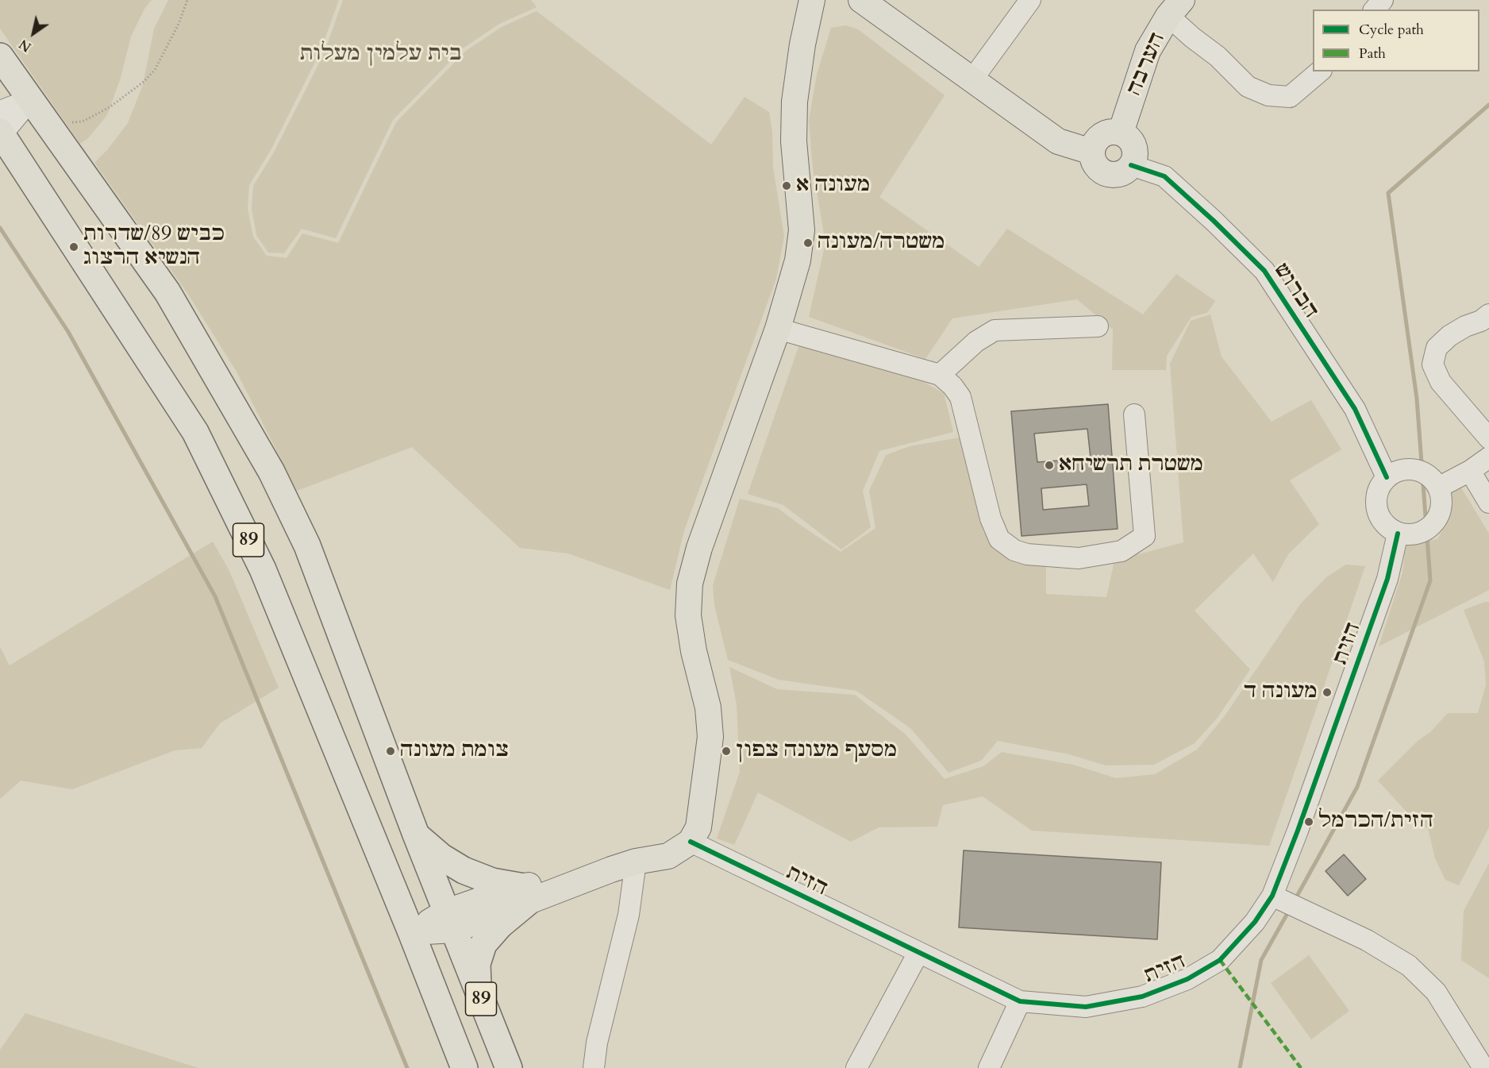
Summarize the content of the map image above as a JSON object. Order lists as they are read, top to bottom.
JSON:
{
  "streets": {
    "highway": ["89"],
    "main road": ["הערבה"],
    "street": ["הברוש", "הזית"]
  },
  "crossings": [
    ["הערבה", "הברוש"],
    ["הברוש", "הזית"]
  ],
  "parks": ["בית עלמין מעלות"],
  "places": [
    "מעונה א",
    "משטרה/מעונה",
    "כביש 89/שדרות הנשיא הרצוג",
    "משטרת תרשיחא",
    "מעונה ד",
    "צומת מעונה",
    "מסעף מעונה צפון",
    "הזית/הכרמל"
  ],
  "legend": ["Cycle path", "Path"],
  "north": "bottom left"
}
